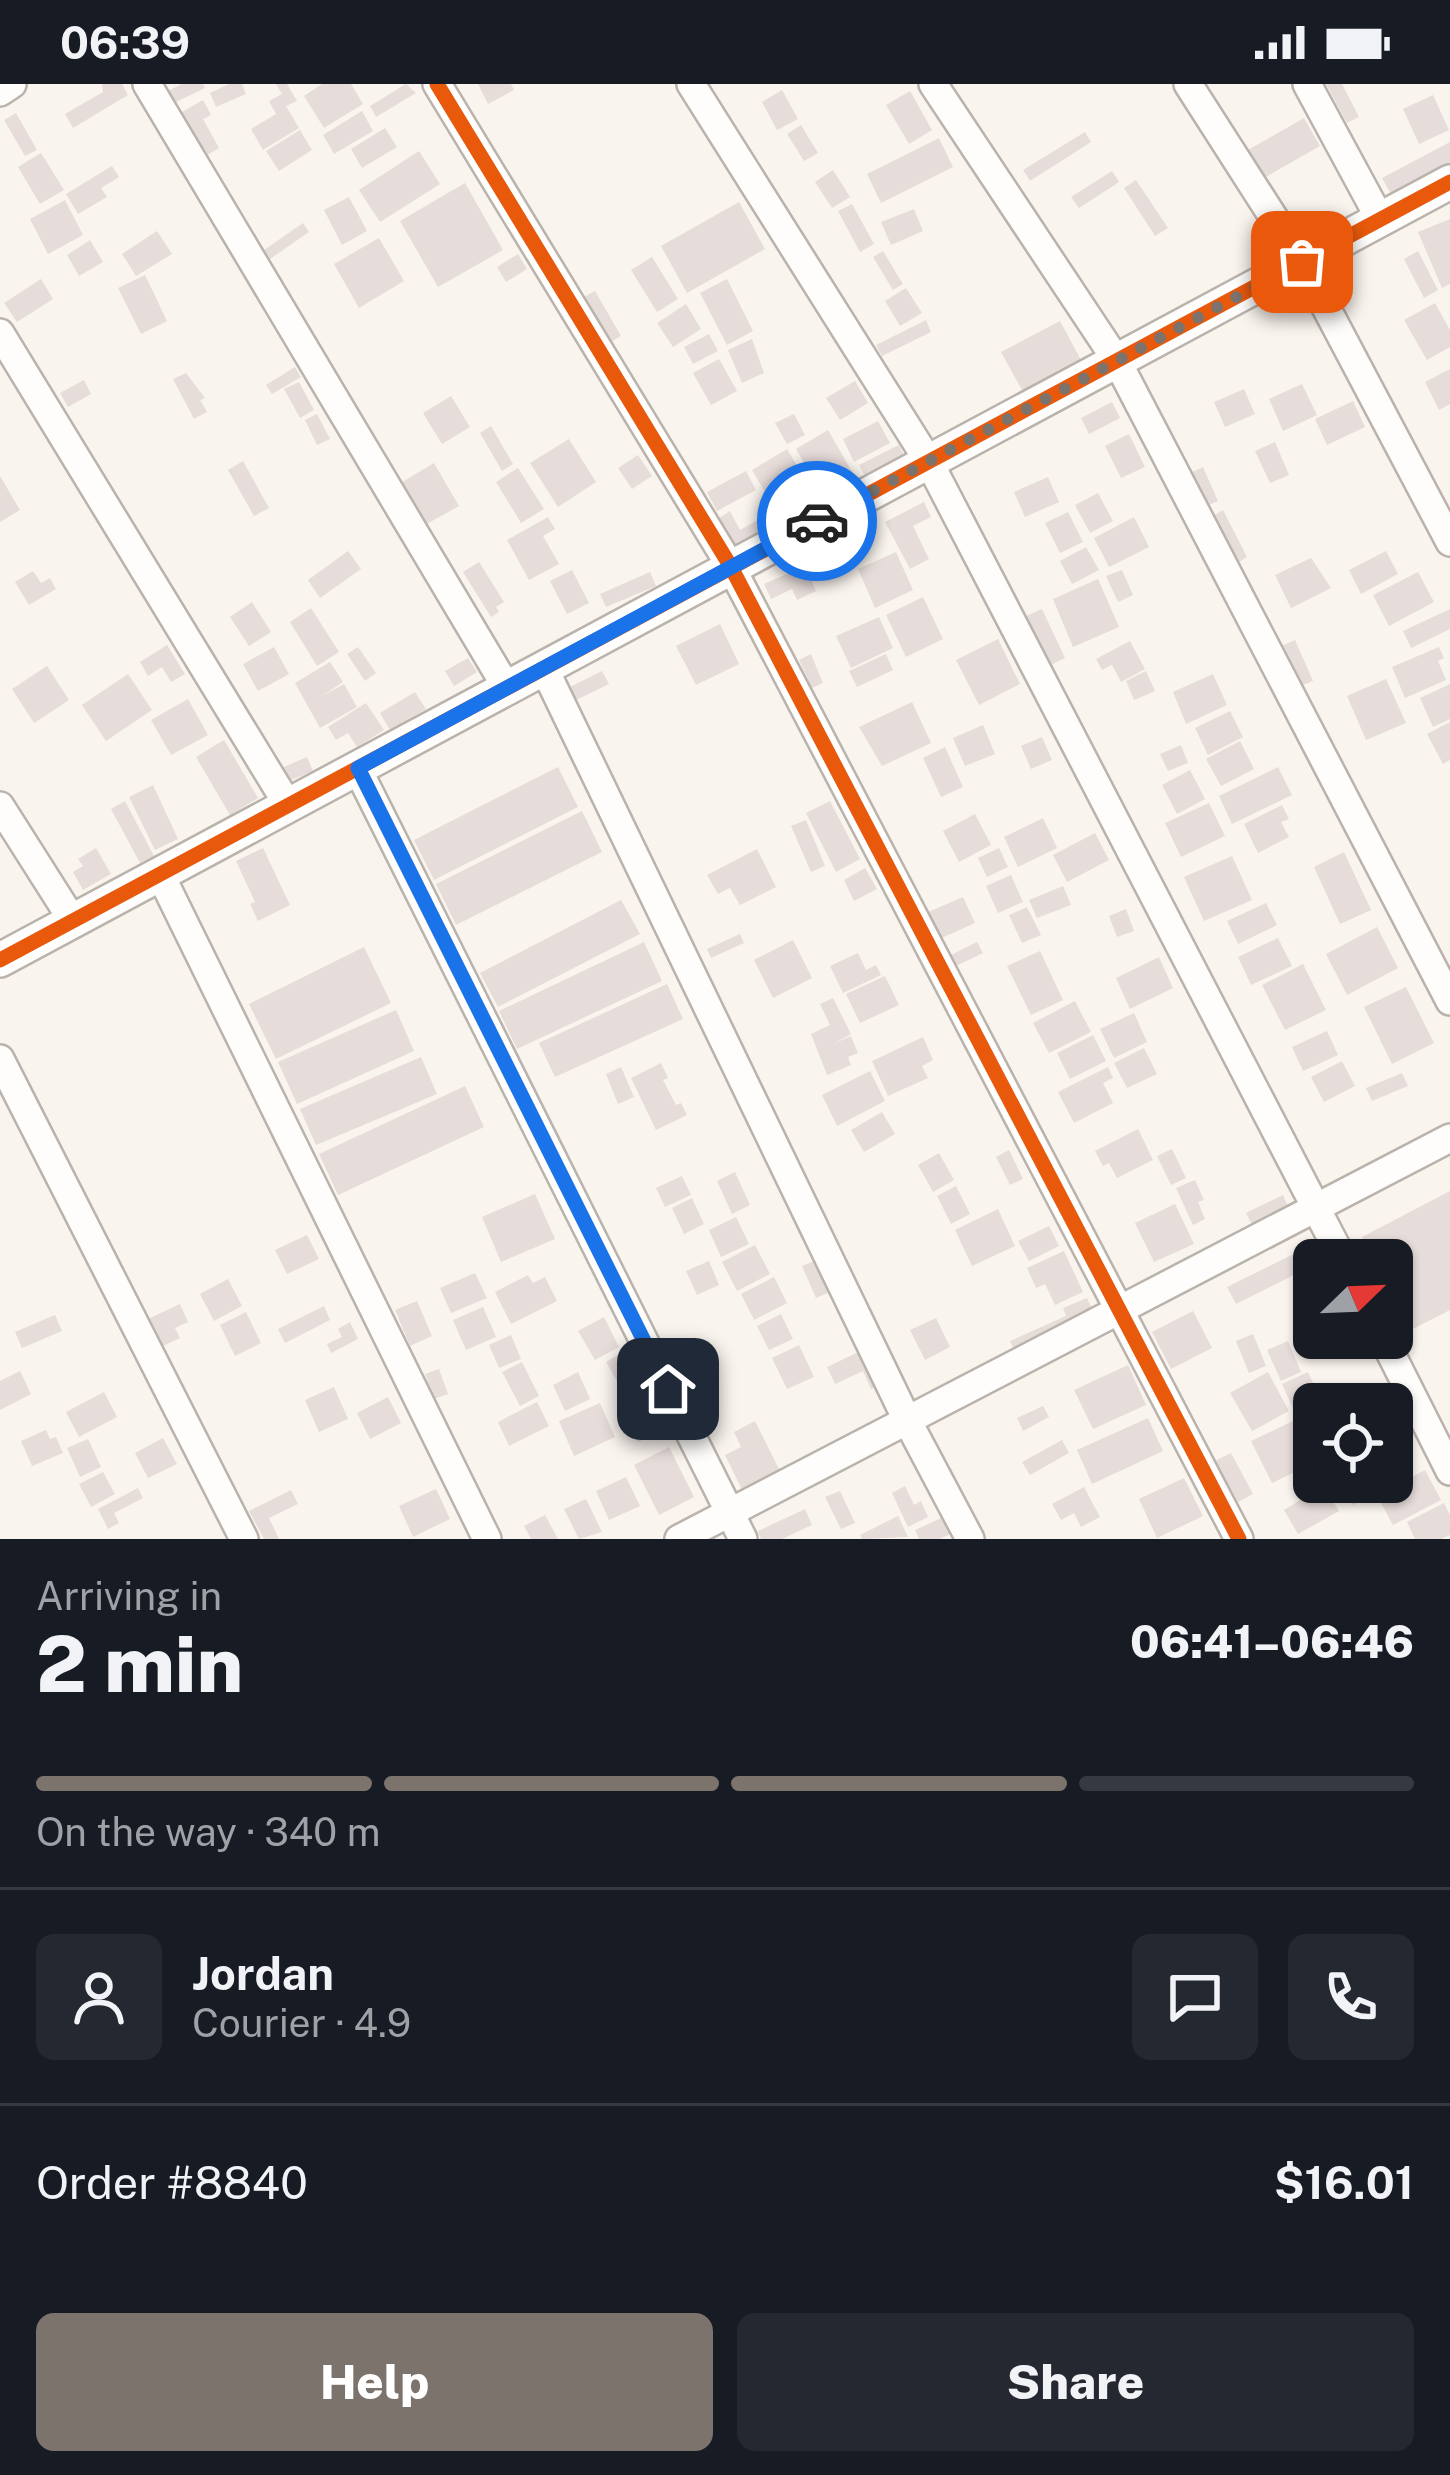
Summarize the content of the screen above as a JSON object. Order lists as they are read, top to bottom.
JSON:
{
  "north": "top right",
  "page": {
    "status": "06:39",
    "heading": ["2 min", "Arriving in", "06:41–06:46"],
    "panel": [
      "Jordan",
      "Courier · 4.9",
      "Order #8840",
      "$16.01"
    ],
    "bar": "On the way · 340 m",
    "buttons": ["Help", "Share"]
  }
}
